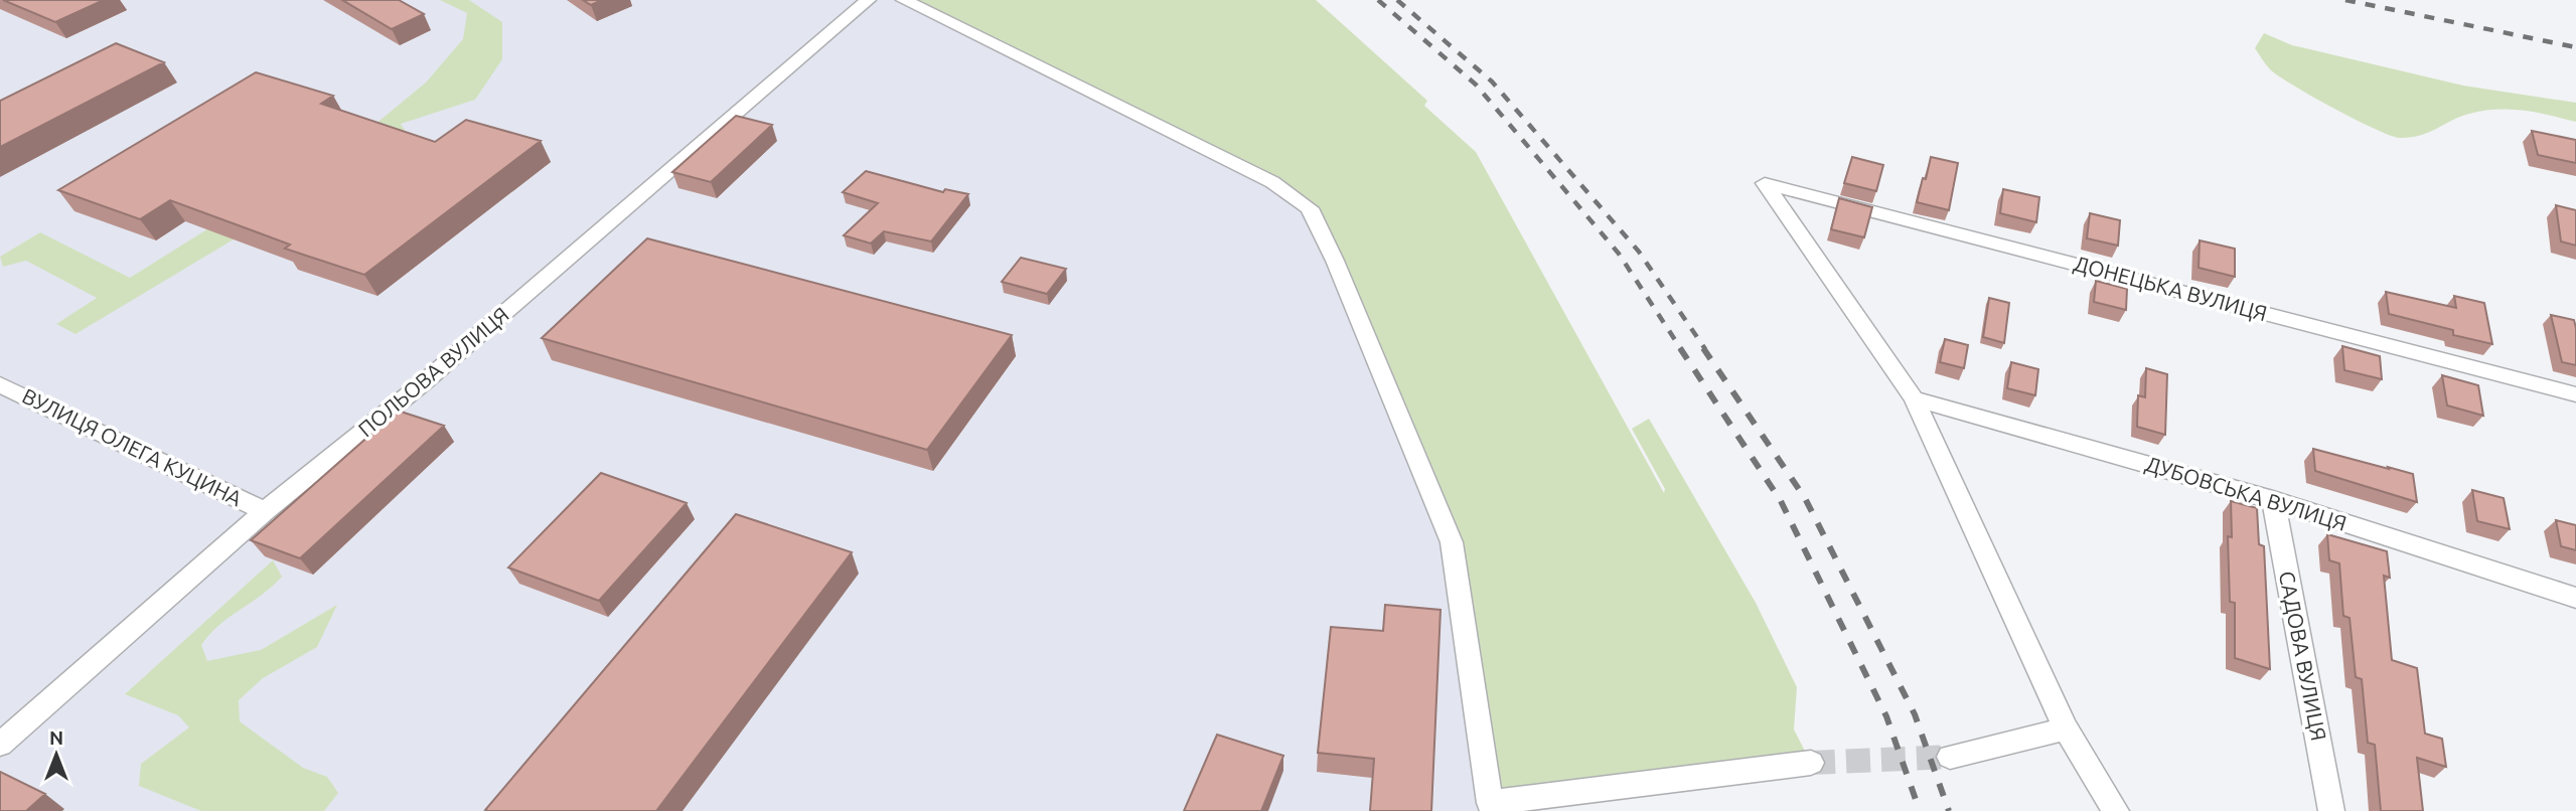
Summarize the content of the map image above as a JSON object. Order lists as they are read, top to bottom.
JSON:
{
  "streets": {
    "street": [
      "ДОНЕЦЬКА ВУЛИЦЯ",
      "ПОЛЬОВА ВУЛИЦЯ",
      "ВУЛИЦЯ ОЛЕГА КУЦИНА",
      "ДУБОВСЬКА ВУЛИЦЯ",
      "САДОВА ВУЛИЦЯ"
    ]
  },
  "crossings": [
    ["ДОНЕЦЬКА ВУЛИЦЯ", "ДУБОВСЬКА ВУЛИЦЯ"],
    ["ПОЛЬОВА ВУЛИЦЯ", "ВУЛИЦЯ ОЛЕГА КУЦИНА"],
    ["ДУБОВСЬКА ВУЛИЦЯ", "САДОВА ВУЛИЦЯ"]
  ],
  "north": "top"
}
